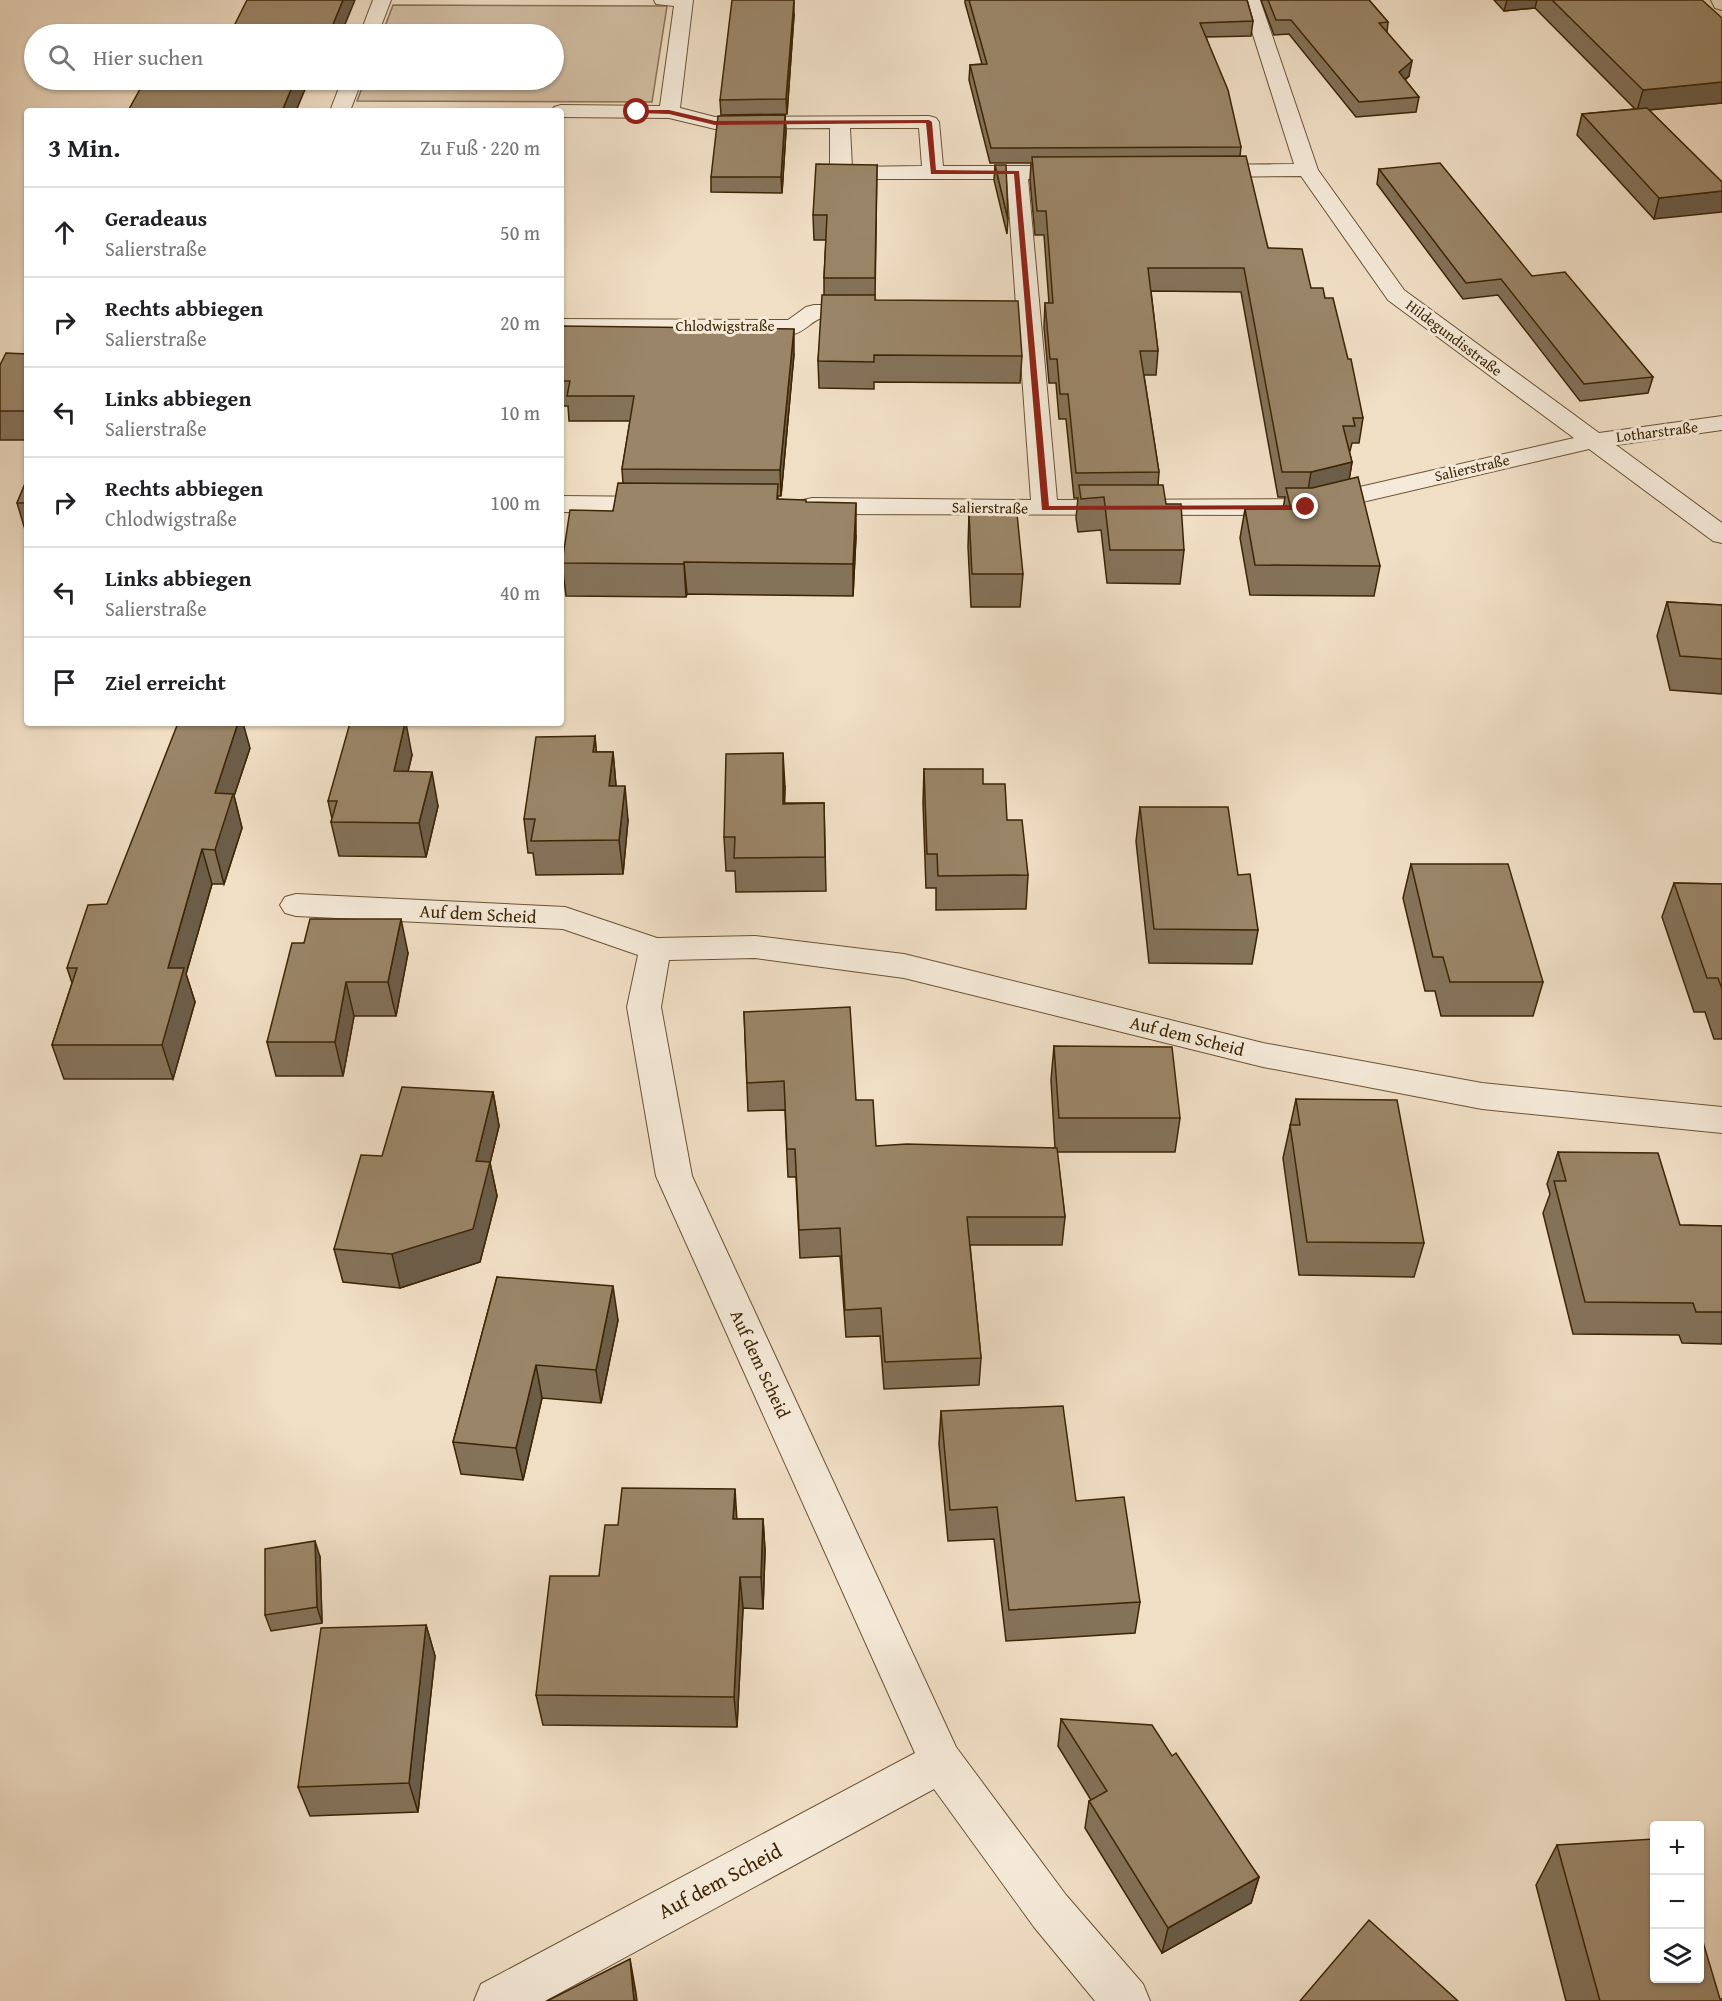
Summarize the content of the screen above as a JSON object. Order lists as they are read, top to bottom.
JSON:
{
  "streets": {
    "street": [
      "Chlodwigstraße",
      "Hildegundisstraße",
      "Lotharstraße",
      "Salierstraße",
      "Auf dem Scheid"
    ]
  },
  "crossings": [
    ["Hildegundisstraße", "Lotharstraße"],
    ["Hildegundisstraße", "Salierstraße"],
    ["Lotharstraße", "Salierstraße"]
  ],
  "page": {
    "search": "Hier suchen",
    "heading": ["3 Min.", "Zu Fuß · 220 m"],
    "list": [
      ["Geradeaus", "Salierstraße", "50 m"],
      ["Rechts abbiegen", "Salierstraße", "20 m"],
      ["Links abbiegen", "Salierstraße", "10 m"],
      ["Rechts abbiegen", "Chlodwigstraße", "100 m"],
      ["Links abbiegen", "Salierstraße", "40 m"],
      "Ziel erreicht"
    ],
    "map_buttons": ["+", "−"]
  }
}
